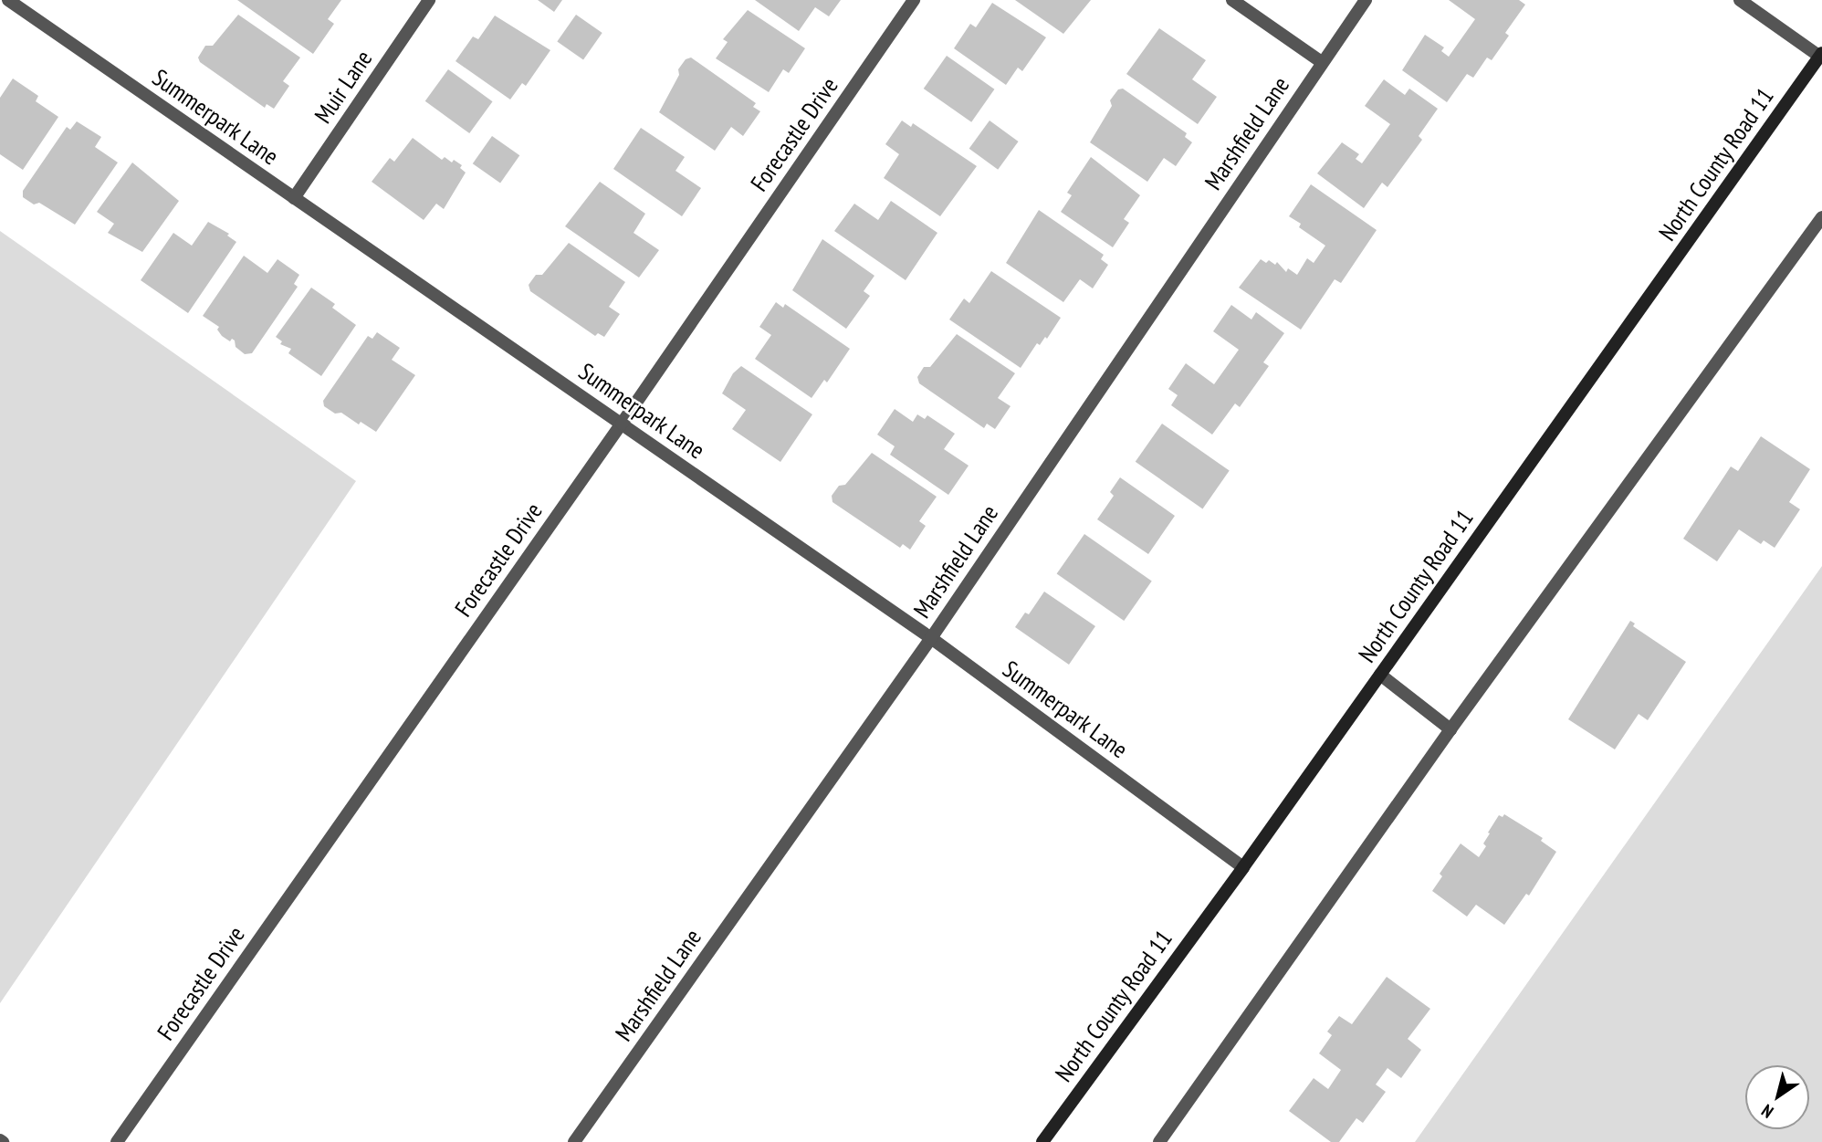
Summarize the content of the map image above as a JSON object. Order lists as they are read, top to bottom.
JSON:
{
  "streets": {
    "main road": ["North County Road 11"],
    "street": [
      "Muir Lane",
      "Summerpark Lane",
      "Marshfield Lane",
      "Forecastle Drive"
    ]
  },
  "crossings": [
    ["Muir Lane", "Summerpark Lane"],
    ["Summerpark Lane", "Marshfield Lane"],
    ["Summerpark Lane", "Forecastle Drive"],
    ["Summerpark Lane", "North County Road 11"]
  ],
  "north": "bottom left"
}
